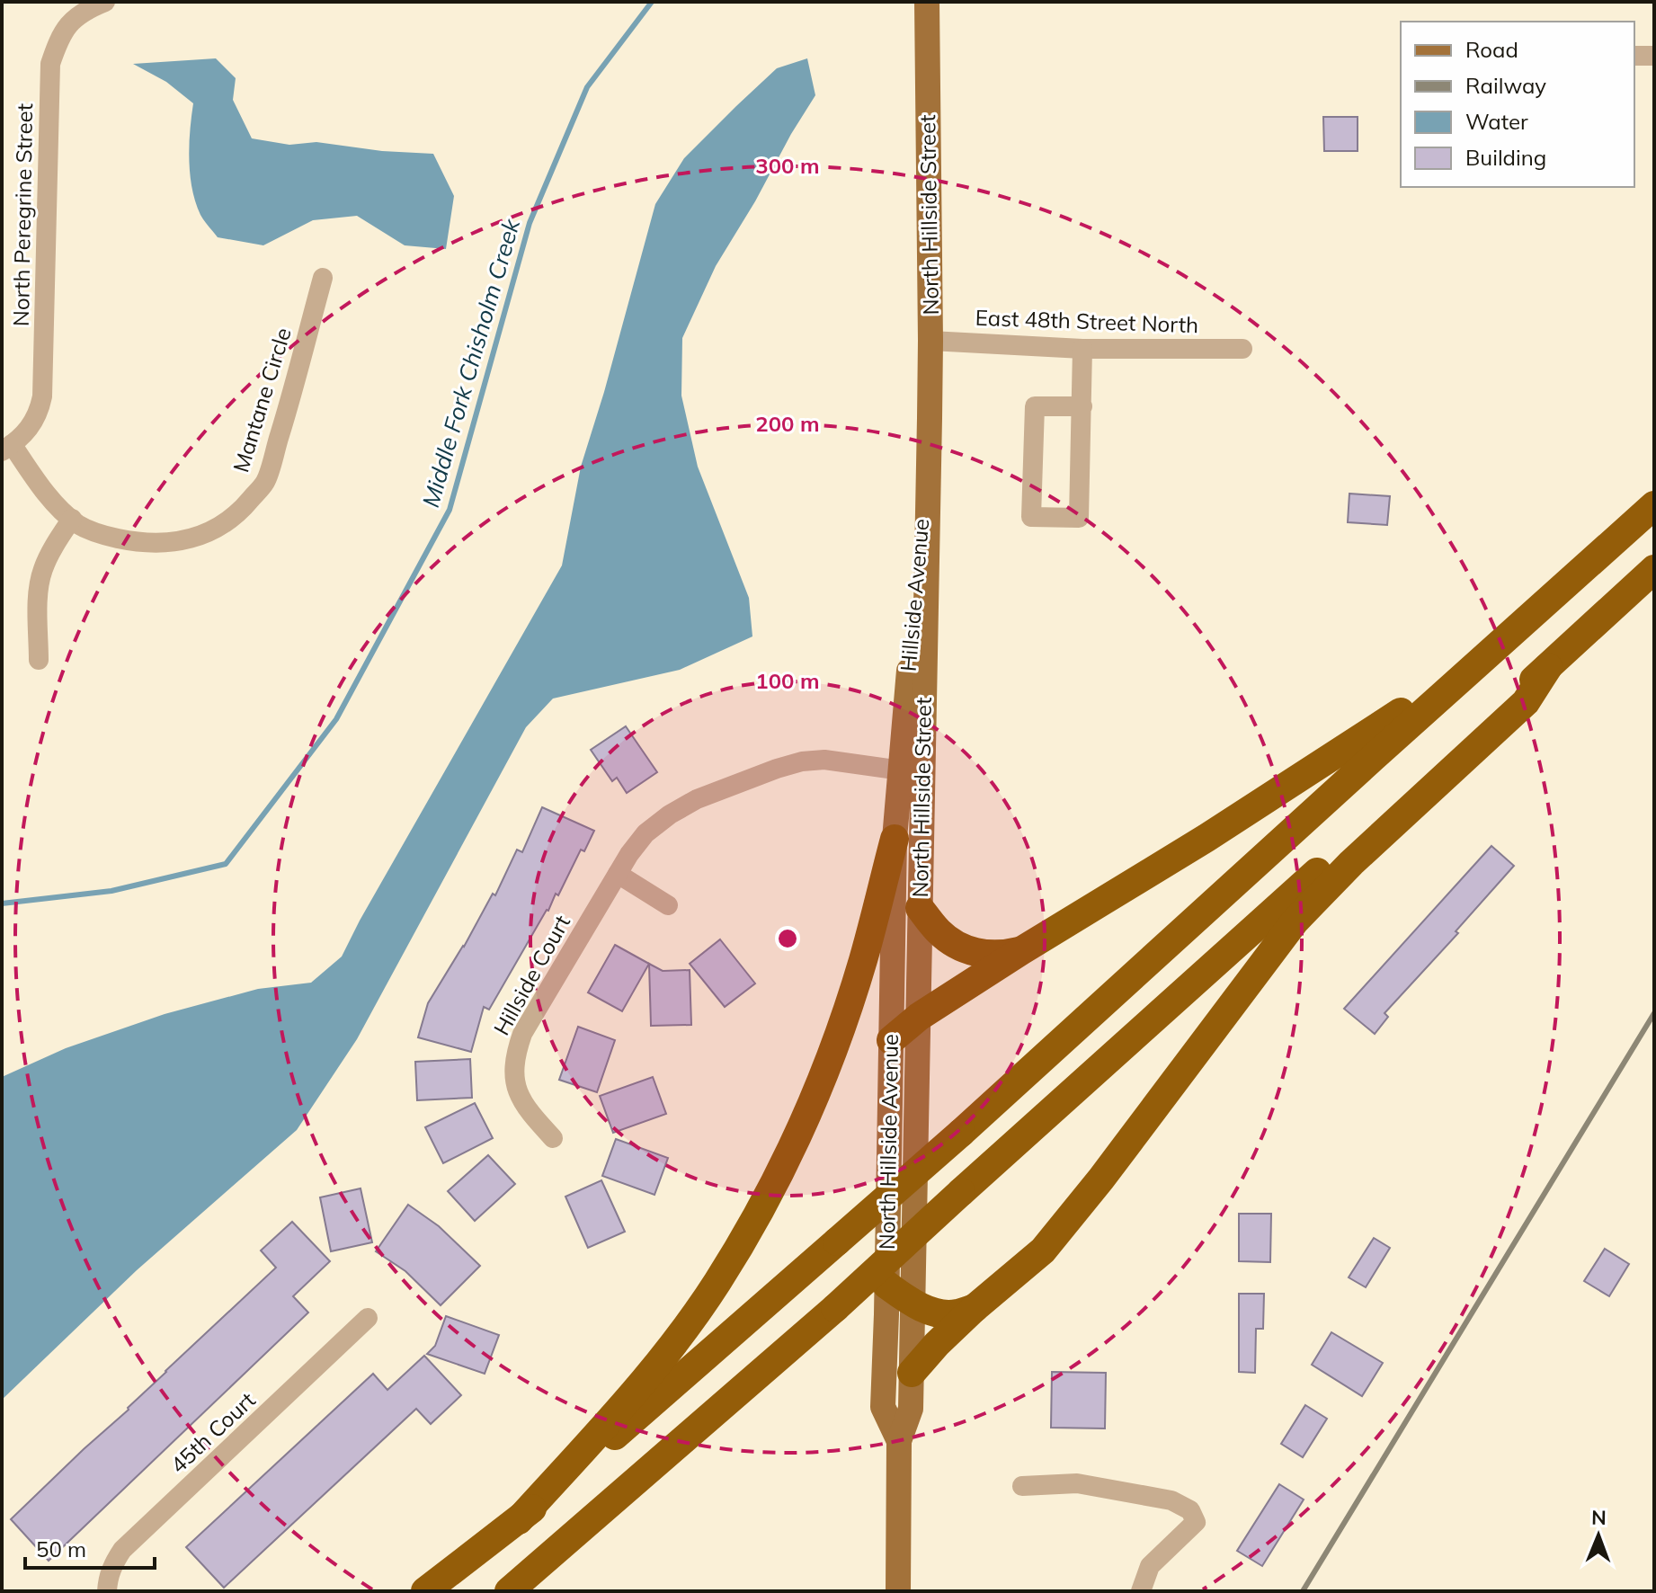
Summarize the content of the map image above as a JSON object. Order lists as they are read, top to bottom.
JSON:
{
  "streets": {
    "main road": ["North Hillside Street", "Hillside Avenue", "North Hillside Avenue"],
    "street": [
      "North Peregrine Street",
      "East 48th Street North",
      "Mantane Circle",
      "Hillside Court",
      "45th Court"
    ]
  },
  "crossings": [
    ["North Peregrine Street", "Mantane Circle"],
    ["North Hillside Street", "East 48th Street North"],
    ["North Hillside Street", "Hillside Avenue"],
    ["North Hillside Street", "Hillside Court"],
    ["North Hillside Street", "North Hillside Avenue"],
    ["Hillside Avenue", "Hillside Court"],
    ["Hillside Avenue", "North Hillside Avenue"]
  ],
  "water": ["Middle Fork Chisholm Creek"],
  "legend": [
    "Road",
    "Railway",
    "Water",
    "Building"
  ],
  "scale_bar": "50 m",
  "north": "top",
  "rings": ["300 m", "200 m", "100 m"]
}
